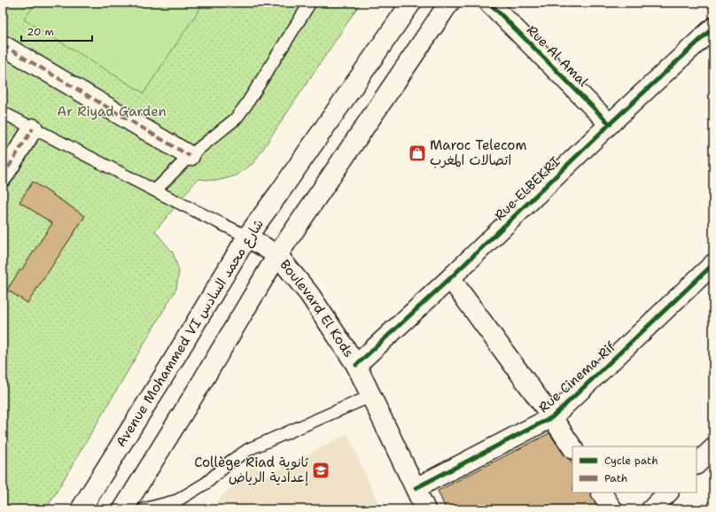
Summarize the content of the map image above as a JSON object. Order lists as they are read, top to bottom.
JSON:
{
  "streets": {
    "street": [
      "Rue Al Amal",
      "Rue ELBEKRI",
      "Boulevard El Kods",
      "Avenue Mohammed VI شارع محمد السادس",
      "Rue Cinema Rif"
    ]
  },
  "crossings": [
    ["Rue Al Amal", "Rue ELBEKRI"],
    ["Rue ELBEKRI", "Boulevard El Kods"],
    ["Boulevard El Kods", "Avenue Mohammed VI شارع محمد السادس"],
    ["Boulevard El Kods", "Rue Cinema Rif"]
  ],
  "parks": ["Ar Riyad Garden"],
  "places": {
    "shop": ["Maroc Telecom اتصالات المغرب"],
    "school or university": ["Collège Riad ثانوية إعدادية الرياض"]
  },
  "legend": ["Cycle path", "Path"],
  "scale_bar": "20 m"
}
